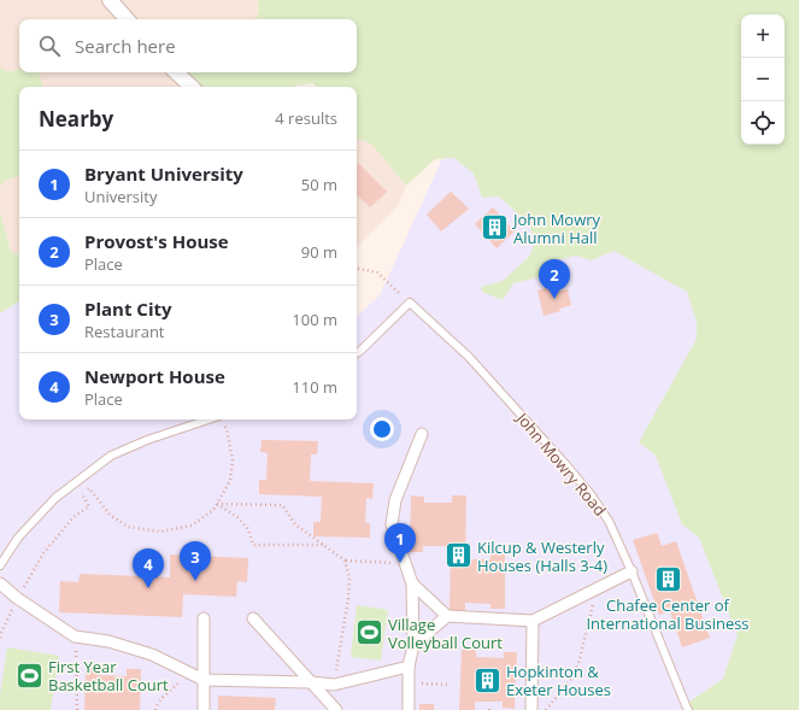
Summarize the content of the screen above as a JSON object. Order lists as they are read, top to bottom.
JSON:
{
  "streets": {
    "lane": ["John Mowry Road"]
  },
  "places": {
    "building": [
      "John Mowry Alumni Hall",
      "Kilcup & Westerly Houses (Halls 3-4)",
      "Chafee Center of International Business",
      "Hopkinton & Exeter Houses"
    ],
    "sports": ["Village Volleyball Court", "First Year Basketball Court"]
  },
  "page": {
    "map_buttons": ["+", "−"],
    "search": "Search here",
    "heading": ["Nearby", "4 results"],
    "list": [
      {
        "mark": "1",
        "name": "Bryant University",
        "note": "University",
        "value": "50 m"
      },
      {
        "mark": "2",
        "name": "Provost's House",
        "note": "Place",
        "value": "90 m"
      },
      {
        "mark": "3",
        "name": "Plant City",
        "note": "Restaurant",
        "value": "100 m"
      },
      {
        "mark": "4",
        "name": "Newport House",
        "note": "Place",
        "value": "110 m"
      }
    ],
    "pins": [
      "2",
      "1",
      "3",
      "4"
    ]
  }
}
